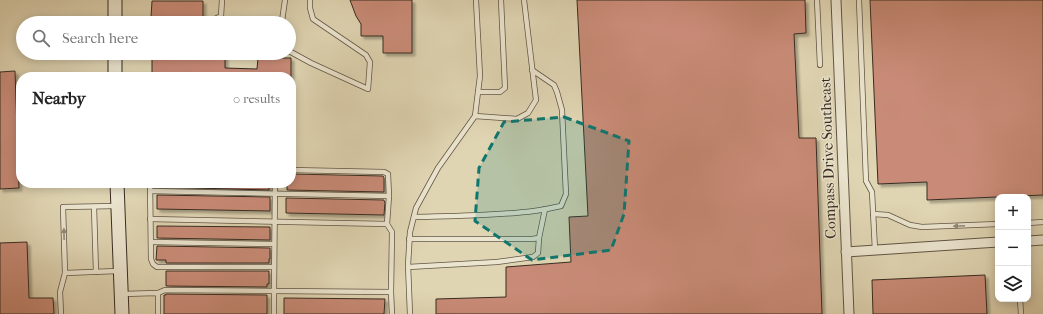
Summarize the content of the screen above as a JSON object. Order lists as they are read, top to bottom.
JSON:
{
  "streets": {
    "street": ["Compass Drive Southeast"]
  },
  "page": {
    "search": "Search here",
    "heading": ["Nearby", "0 results"],
    "map_buttons": ["+", "−"]
  }
}
